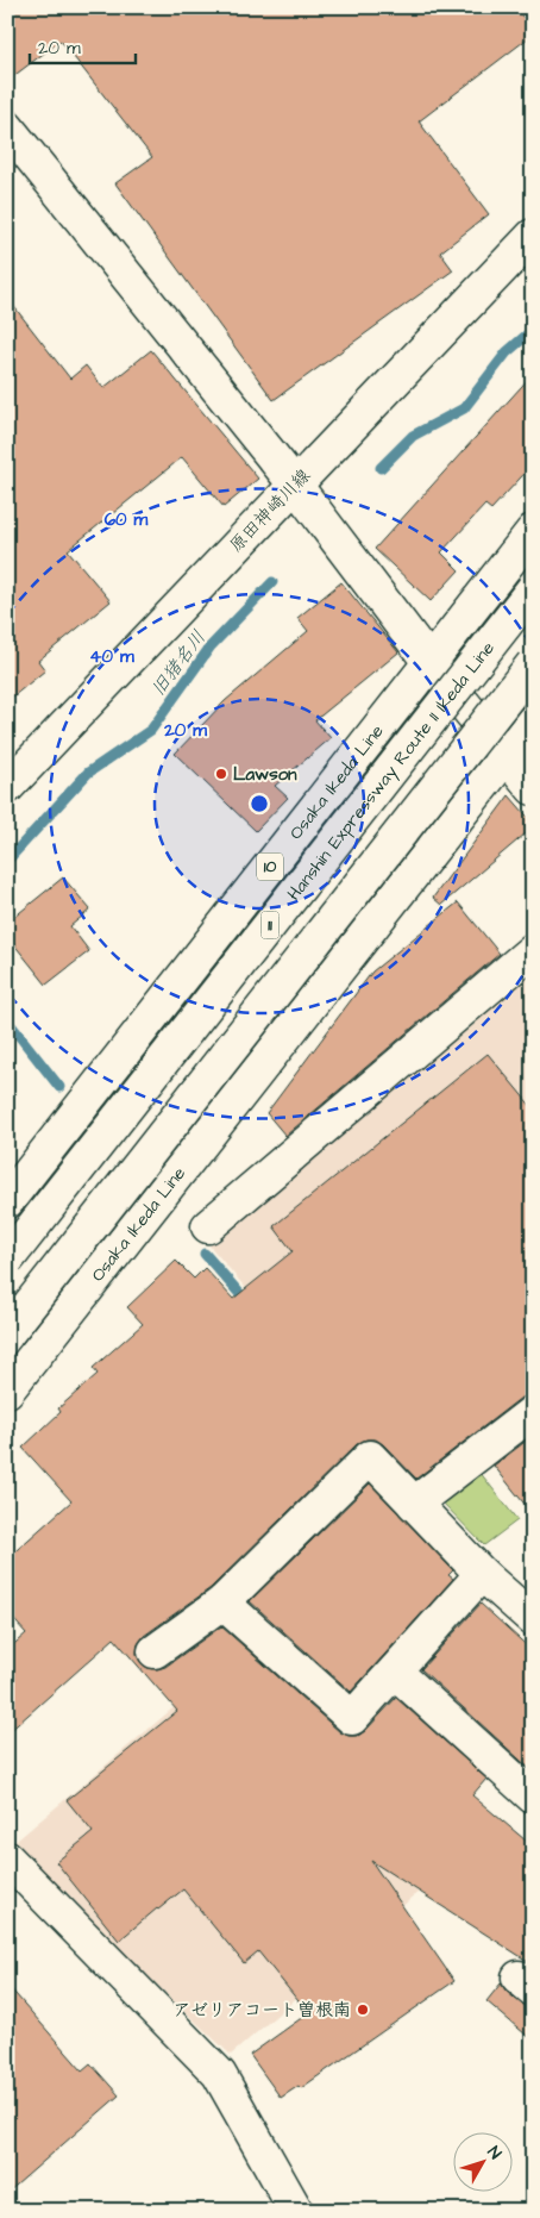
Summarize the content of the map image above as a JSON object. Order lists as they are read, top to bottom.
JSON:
{
  "streets": {
    "main road": [
      "原田神崎川線",
      "Hanshin Expressway Route 11 Ikeda Line",
      "Osaka Ikeda Line",
      "10",
      "11"
    ]
  },
  "water": ["旧猪名川"],
  "places": ["Lawson", "アゼリアコート曽根南"],
  "scale_bar": "20 m",
  "north": "top right",
  "rings": ["60 m", "40 m", "20 m"]
}
